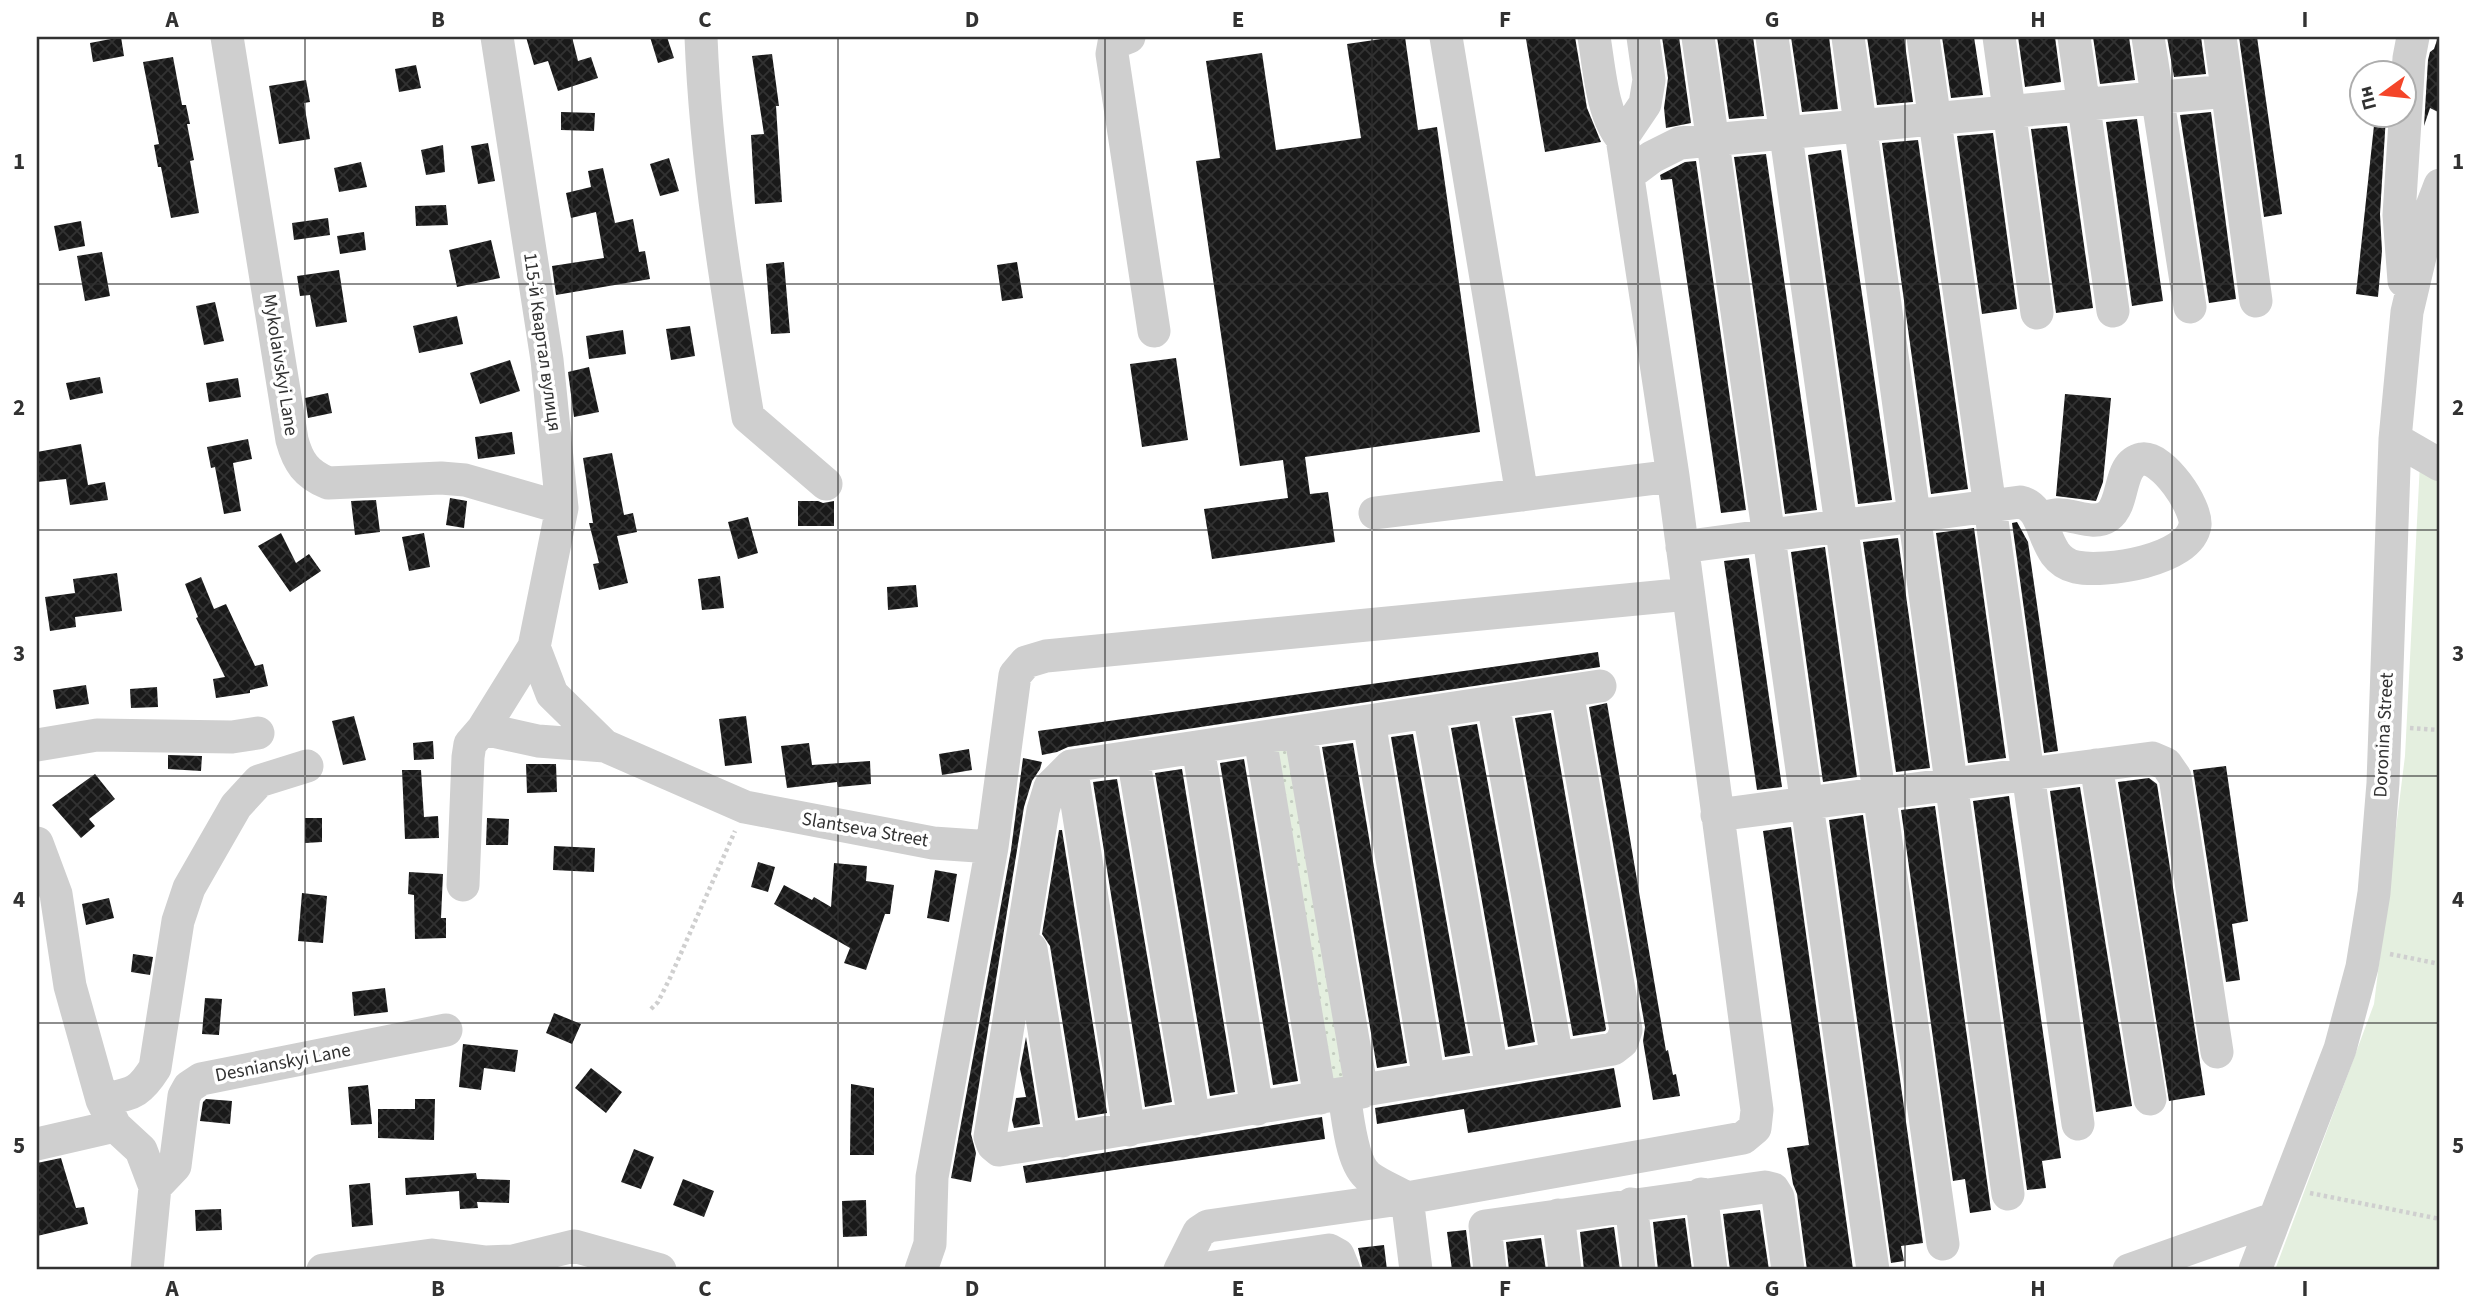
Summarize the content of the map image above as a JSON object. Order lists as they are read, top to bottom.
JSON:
{
  "streets": {
    "street": [
      "115-й Квартал вулиця",
      "Mykolaivskyi Lane",
      "Doronina Street",
      "Slantseva Street",
      "Desnianskyi Lane"
    ]
  },
  "crossings": [
    ["115-й Квартал вулиця", "Mykolaivskyi Lane"],
    ["115-й Квартал вулиця", "Slantseva Street"]
  ],
  "north": "left",
  "grid": {
    "columns": [
      "A",
      "B",
      "C",
      "D",
      "E",
      "F",
      "G",
      "H",
      "I"
    ],
    "rows": [
      "1",
      "2",
      "3",
      "4",
      "5"
    ]
  }
}
